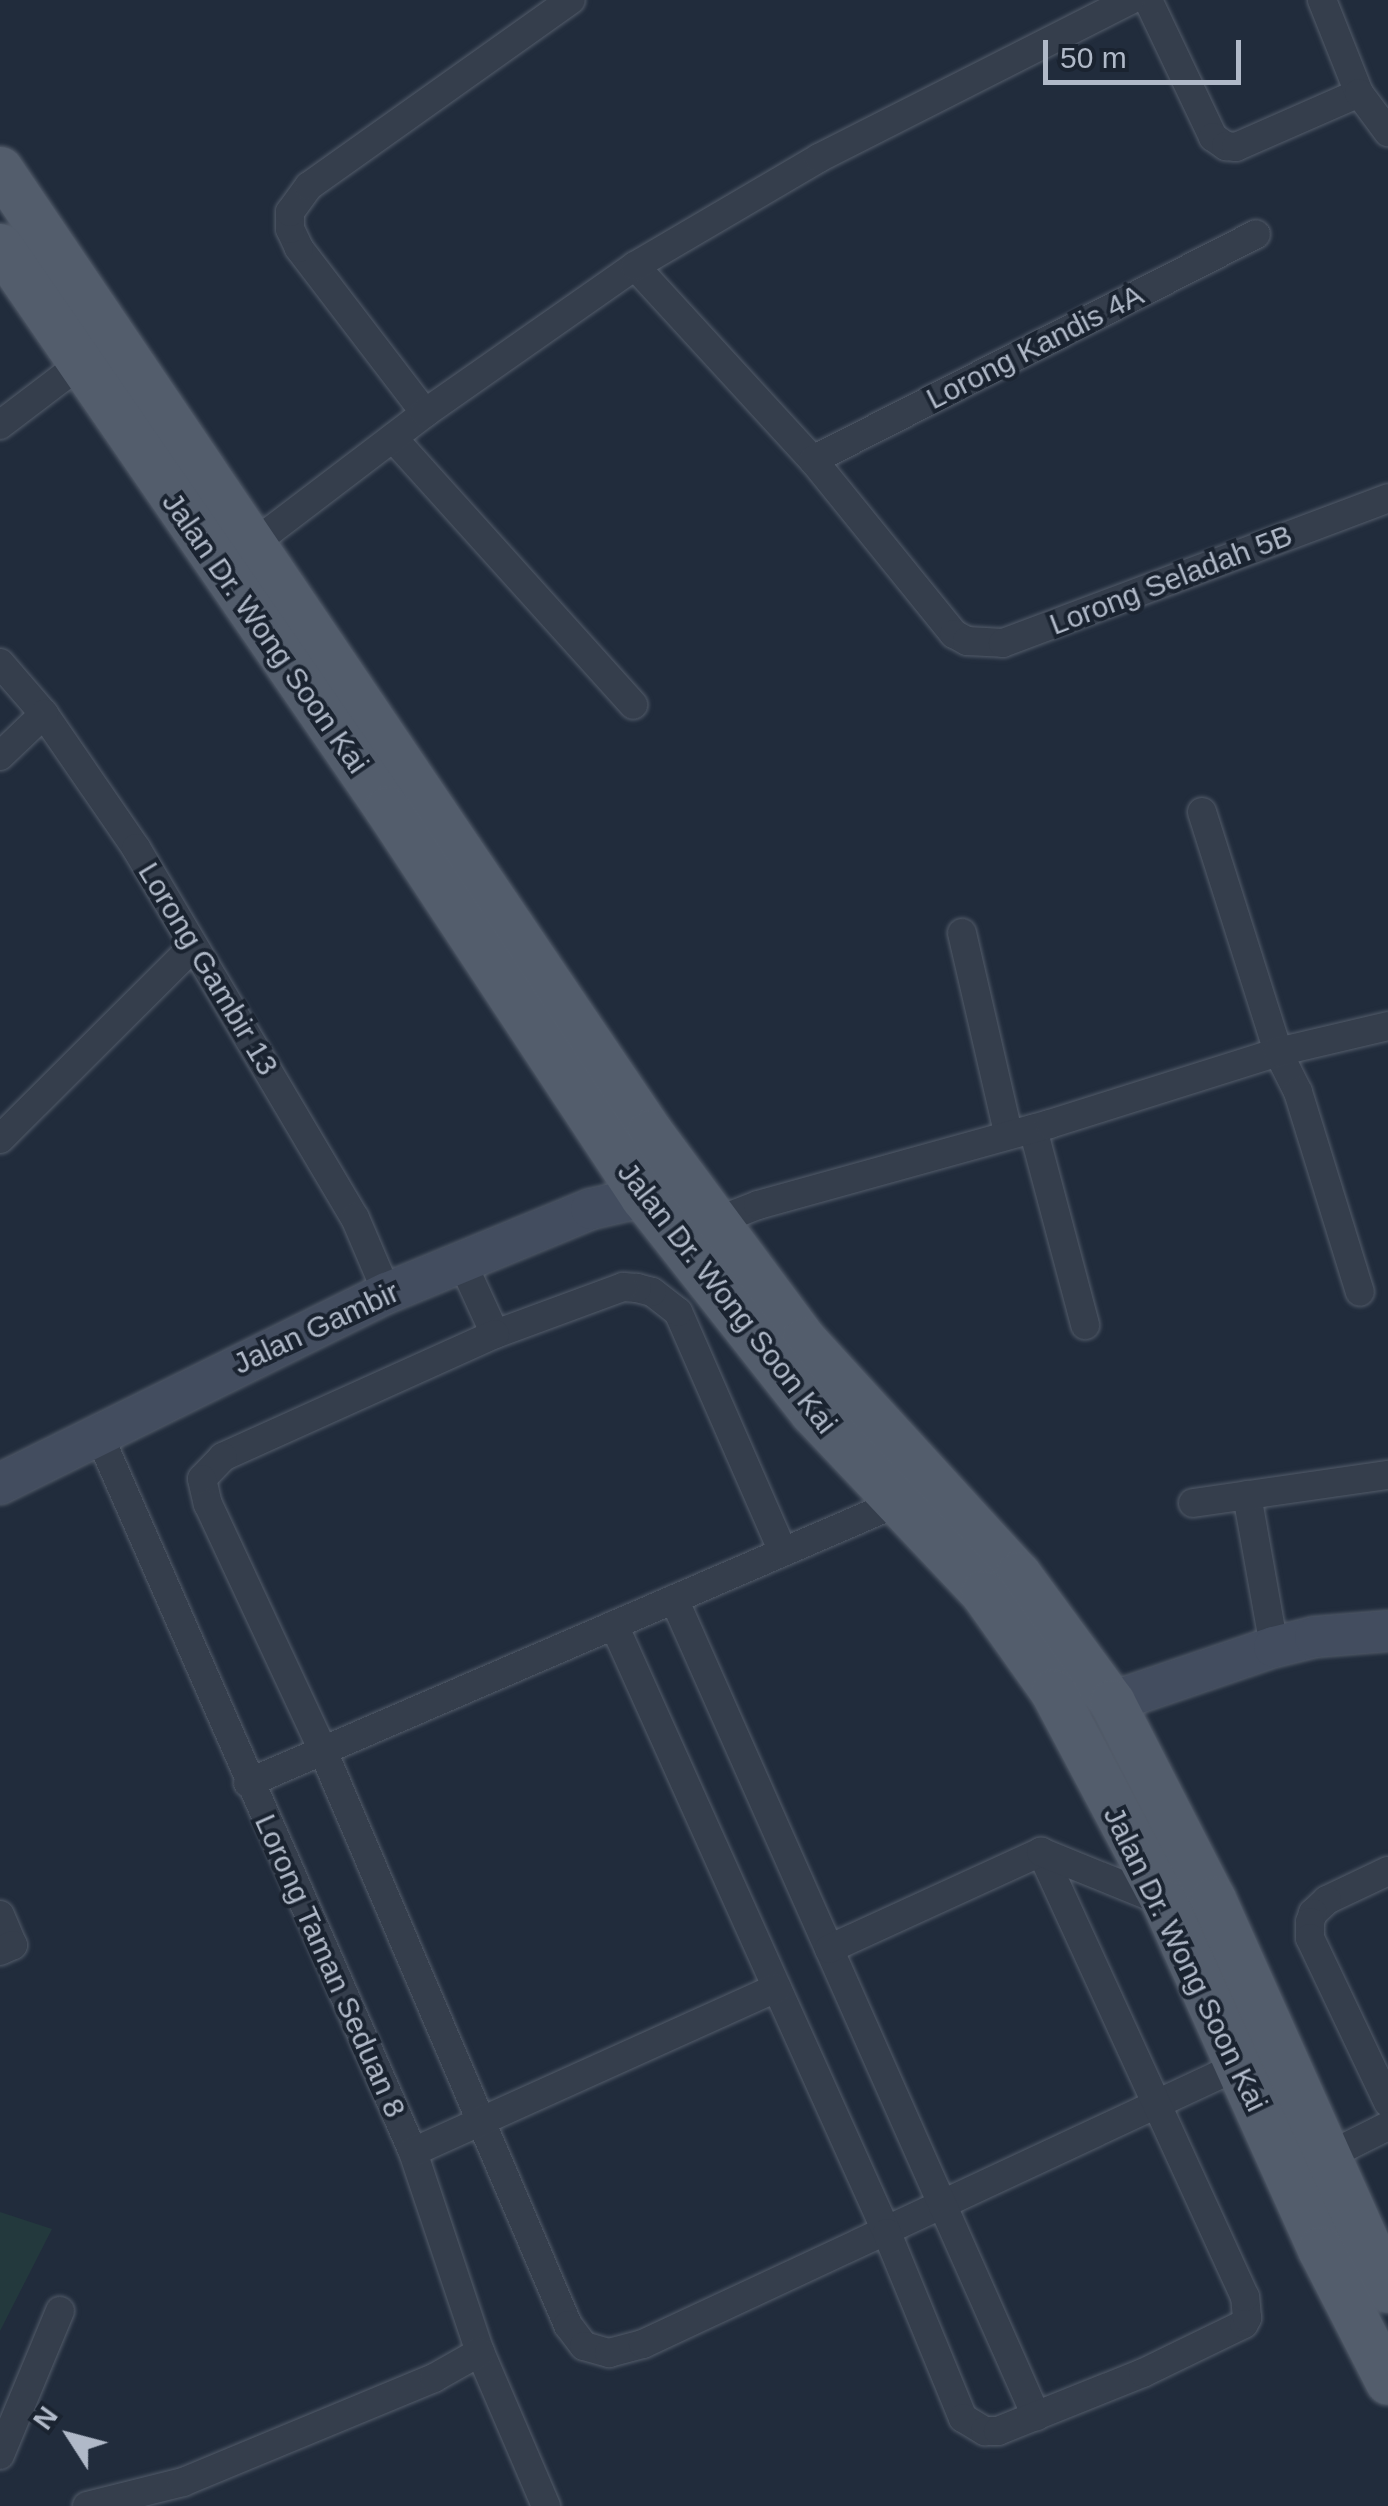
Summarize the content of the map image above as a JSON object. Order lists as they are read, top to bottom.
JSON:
{
  "streets": {
    "main road": ["Jalan Dr. Wong Soon Kai"],
    "street": [
      "Lorong Kandis 4A",
      "Lorong Seladah 5B",
      "Lorong Gambir 13",
      "Jalan Gambir",
      "Lorong Taman Seduan 8"
    ]
  },
  "crossings": [
    ["Lorong Kandis 4A", "Lorong Seladah 5B"],
    ["Jalan Dr. Wong Soon Kai", "Jalan Gambir"],
    ["Lorong Gambir 13", "Jalan Gambir"],
    ["Jalan Gambir", "Lorong Taman Seduan 8"]
  ],
  "scale_bar": "50 m",
  "north": "top left"
}
